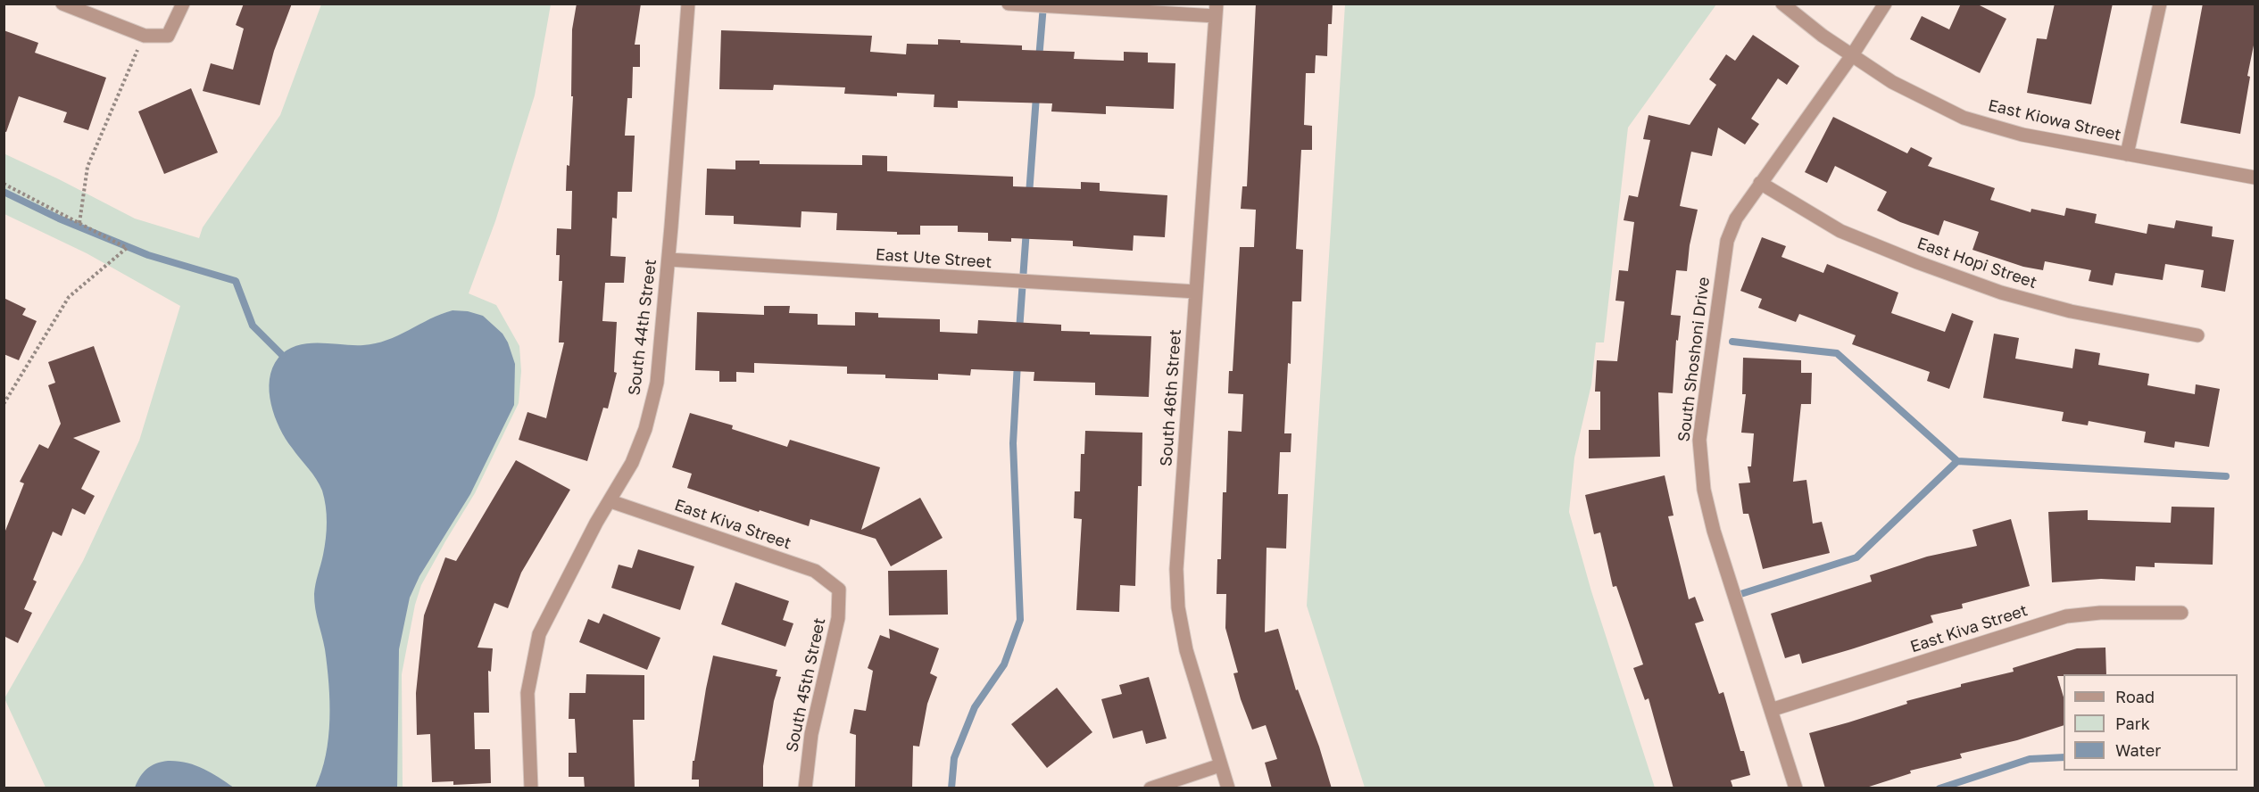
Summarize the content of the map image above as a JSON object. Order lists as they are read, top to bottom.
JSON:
{
  "streets": {
    "street": [
      "East Kiowa Street",
      "East Ute Street",
      "East Hopi Street",
      "South 44th Street",
      "South Shoshoni Drive",
      "South 46th Street",
      "East Kiva Street",
      "South 45th Street"
    ]
  },
  "crossings": [
    ["East Kiowa Street", "South Shoshoni Drive"],
    ["East Ute Street", "South 44th Street"],
    ["East Ute Street", "South 46th Street"],
    ["East Hopi Street", "South Shoshoni Drive"],
    ["South 44th Street", "East Kiva Street"],
    ["South Shoshoni Drive", "East Kiva Street"],
    ["East Kiva Street", "South 45th Street"]
  ],
  "legend": ["Road", "Park", "Water"]
}
